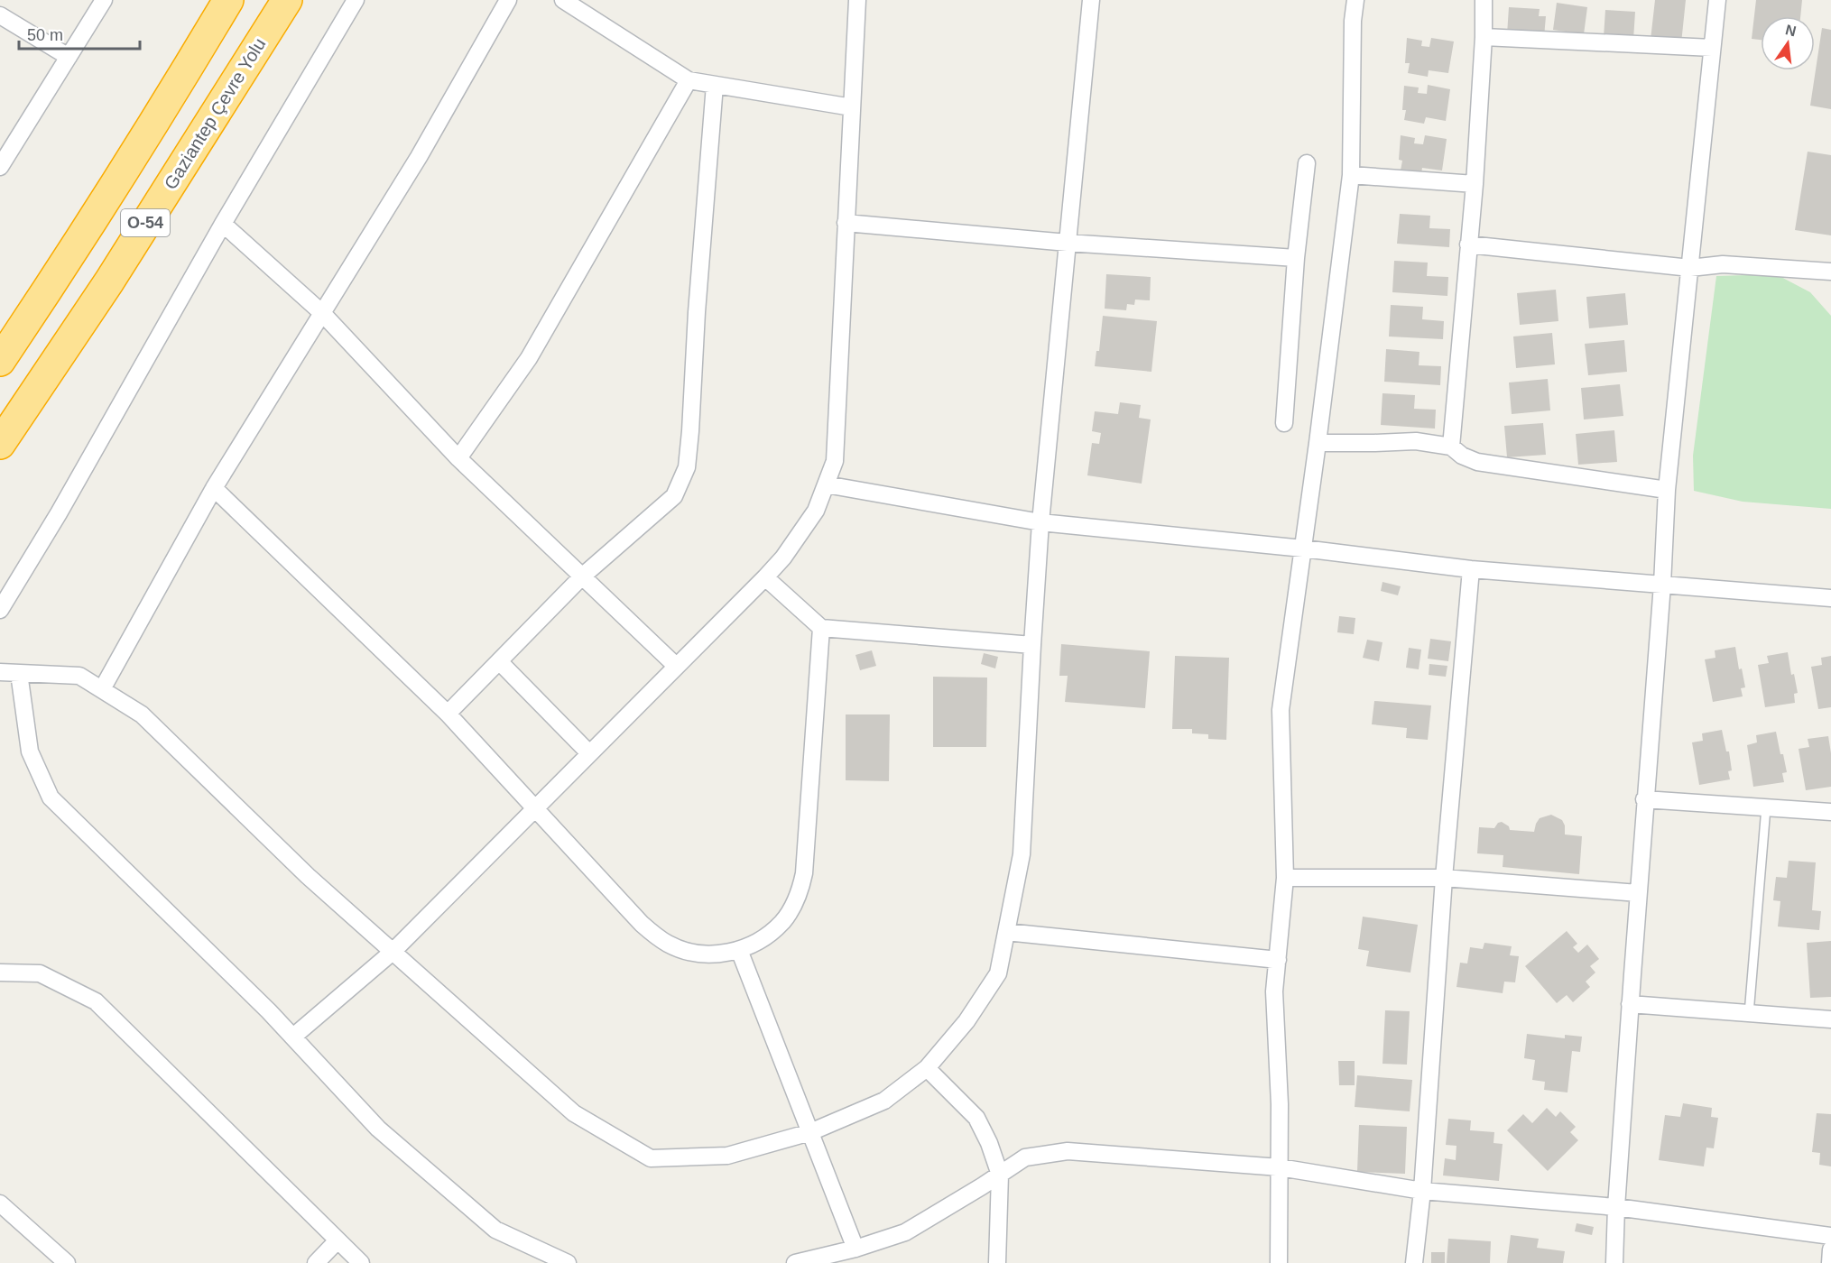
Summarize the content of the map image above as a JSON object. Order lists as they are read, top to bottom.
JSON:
{
  "streets": {
    "highway": ["Gaziantep Çevre Yolu", "O-54"]
  },
  "scale_bar": "50 m",
  "north": "top"
}
